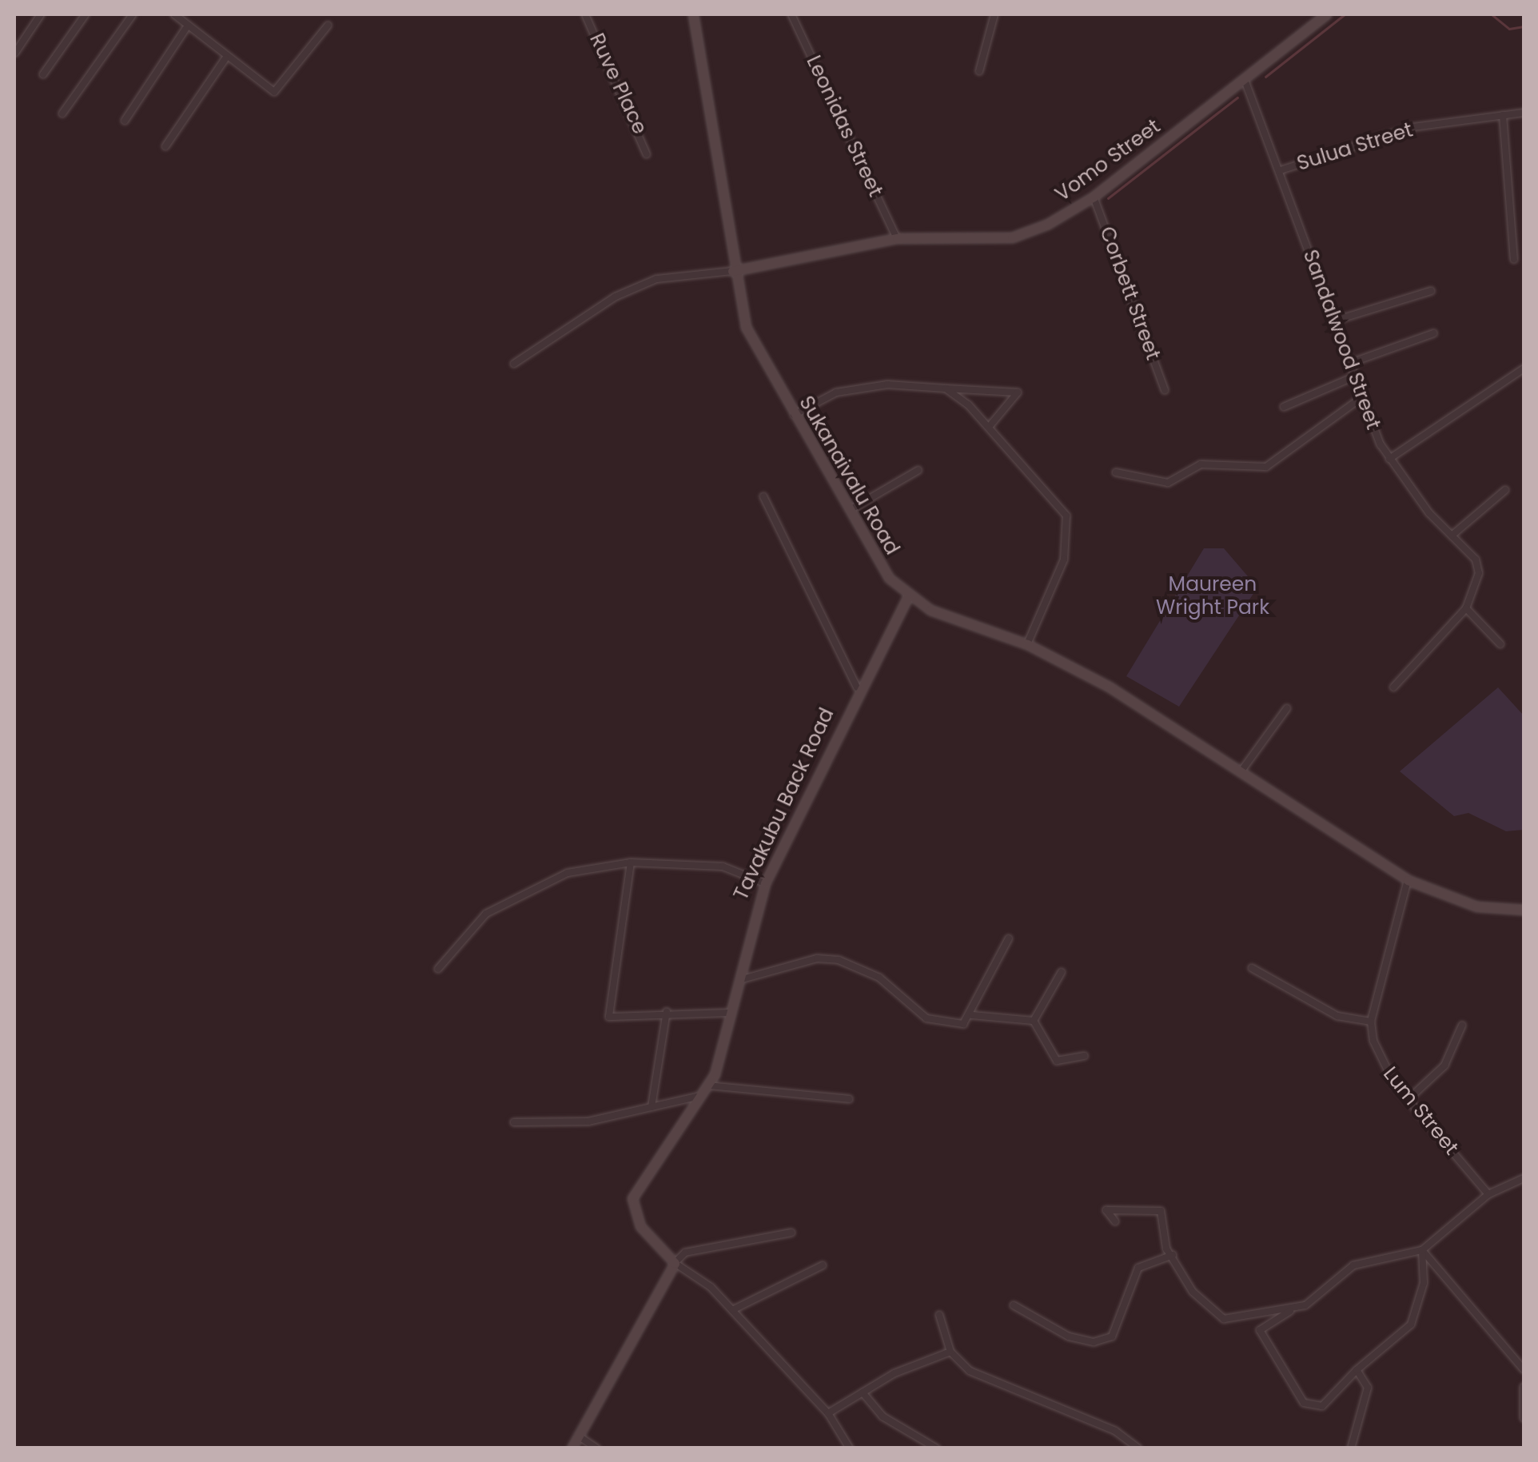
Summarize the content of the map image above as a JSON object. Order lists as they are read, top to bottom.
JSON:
{
  "streets": {
    "main road": ["Vomo Street", "Sukanaivalu Road", "Tavakubu Back Road"],
    "street": [
      "Ruve Place",
      "Leonidas Street",
      "Sulua Street",
      "Corbett Street",
      "Sandalwood Street",
      "Lum Street"
    ]
  },
  "crossings": [
    ["Leonidas Street", "Vomo Street"],
    ["Sulua Street", "Sandalwood Street"],
    ["Vomo Street", "Corbett Street"],
    ["Vomo Street", "Sandalwood Street"],
    ["Vomo Street", "Sukanaivalu Road"],
    ["Sukanaivalu Road", "Tavakubu Back Road"]
  ],
  "parks": ["Maureen Wright Park"]
}
